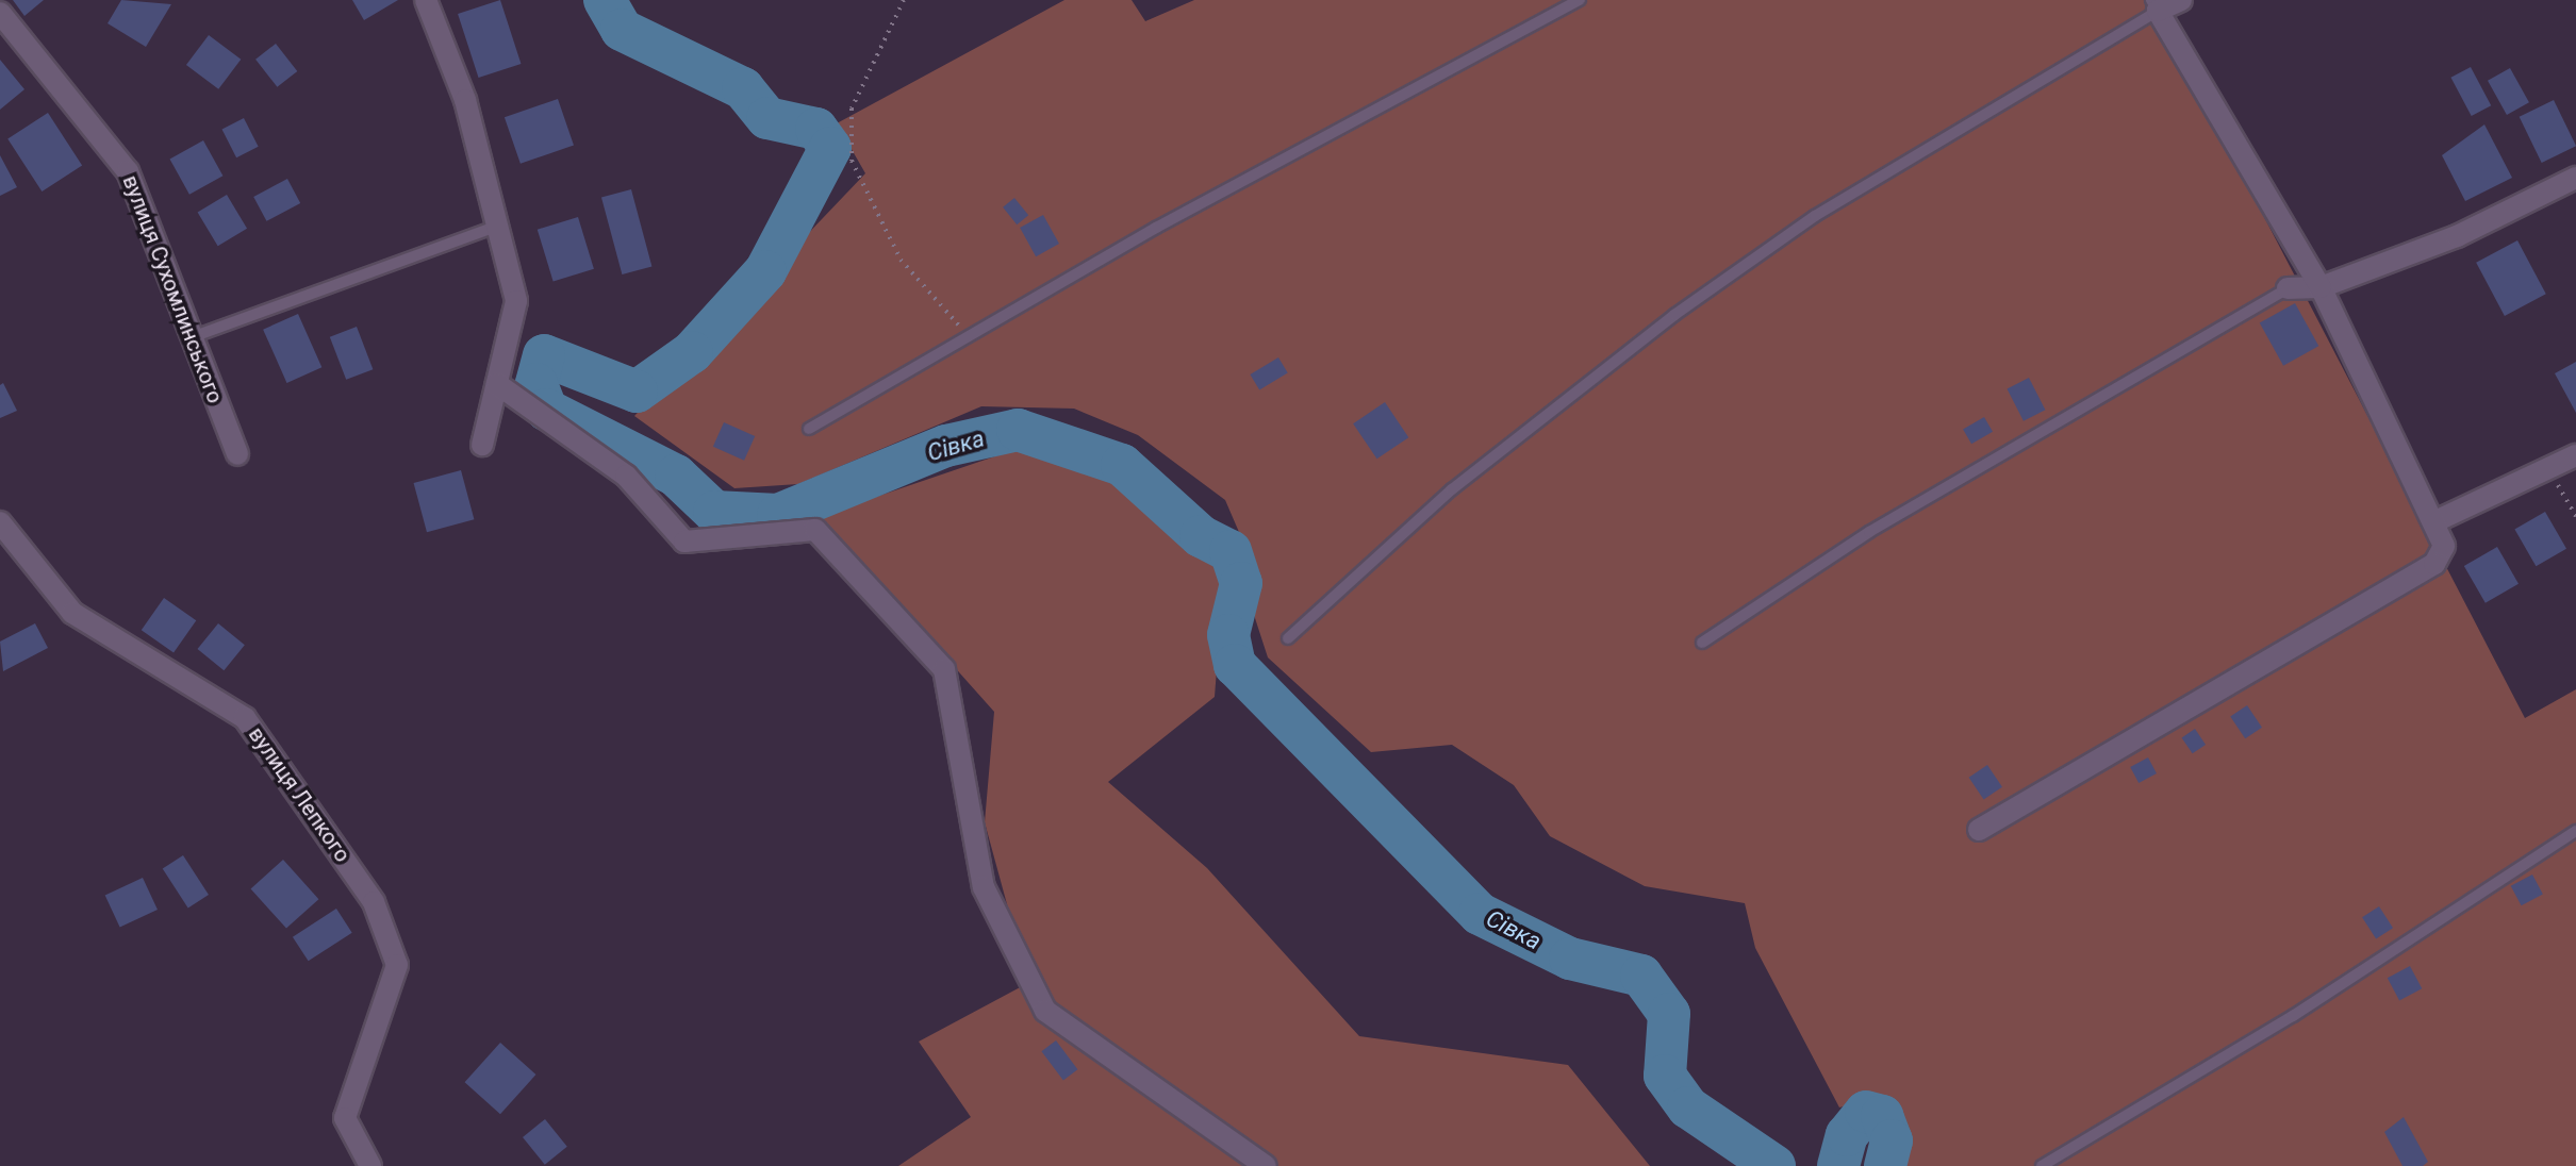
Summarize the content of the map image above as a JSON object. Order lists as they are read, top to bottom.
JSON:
{
  "streets": {
    "street": ["вулиця Сухомлинського", "вулиця Лепкого"]
  },
  "water": ["Сівка"]
}
